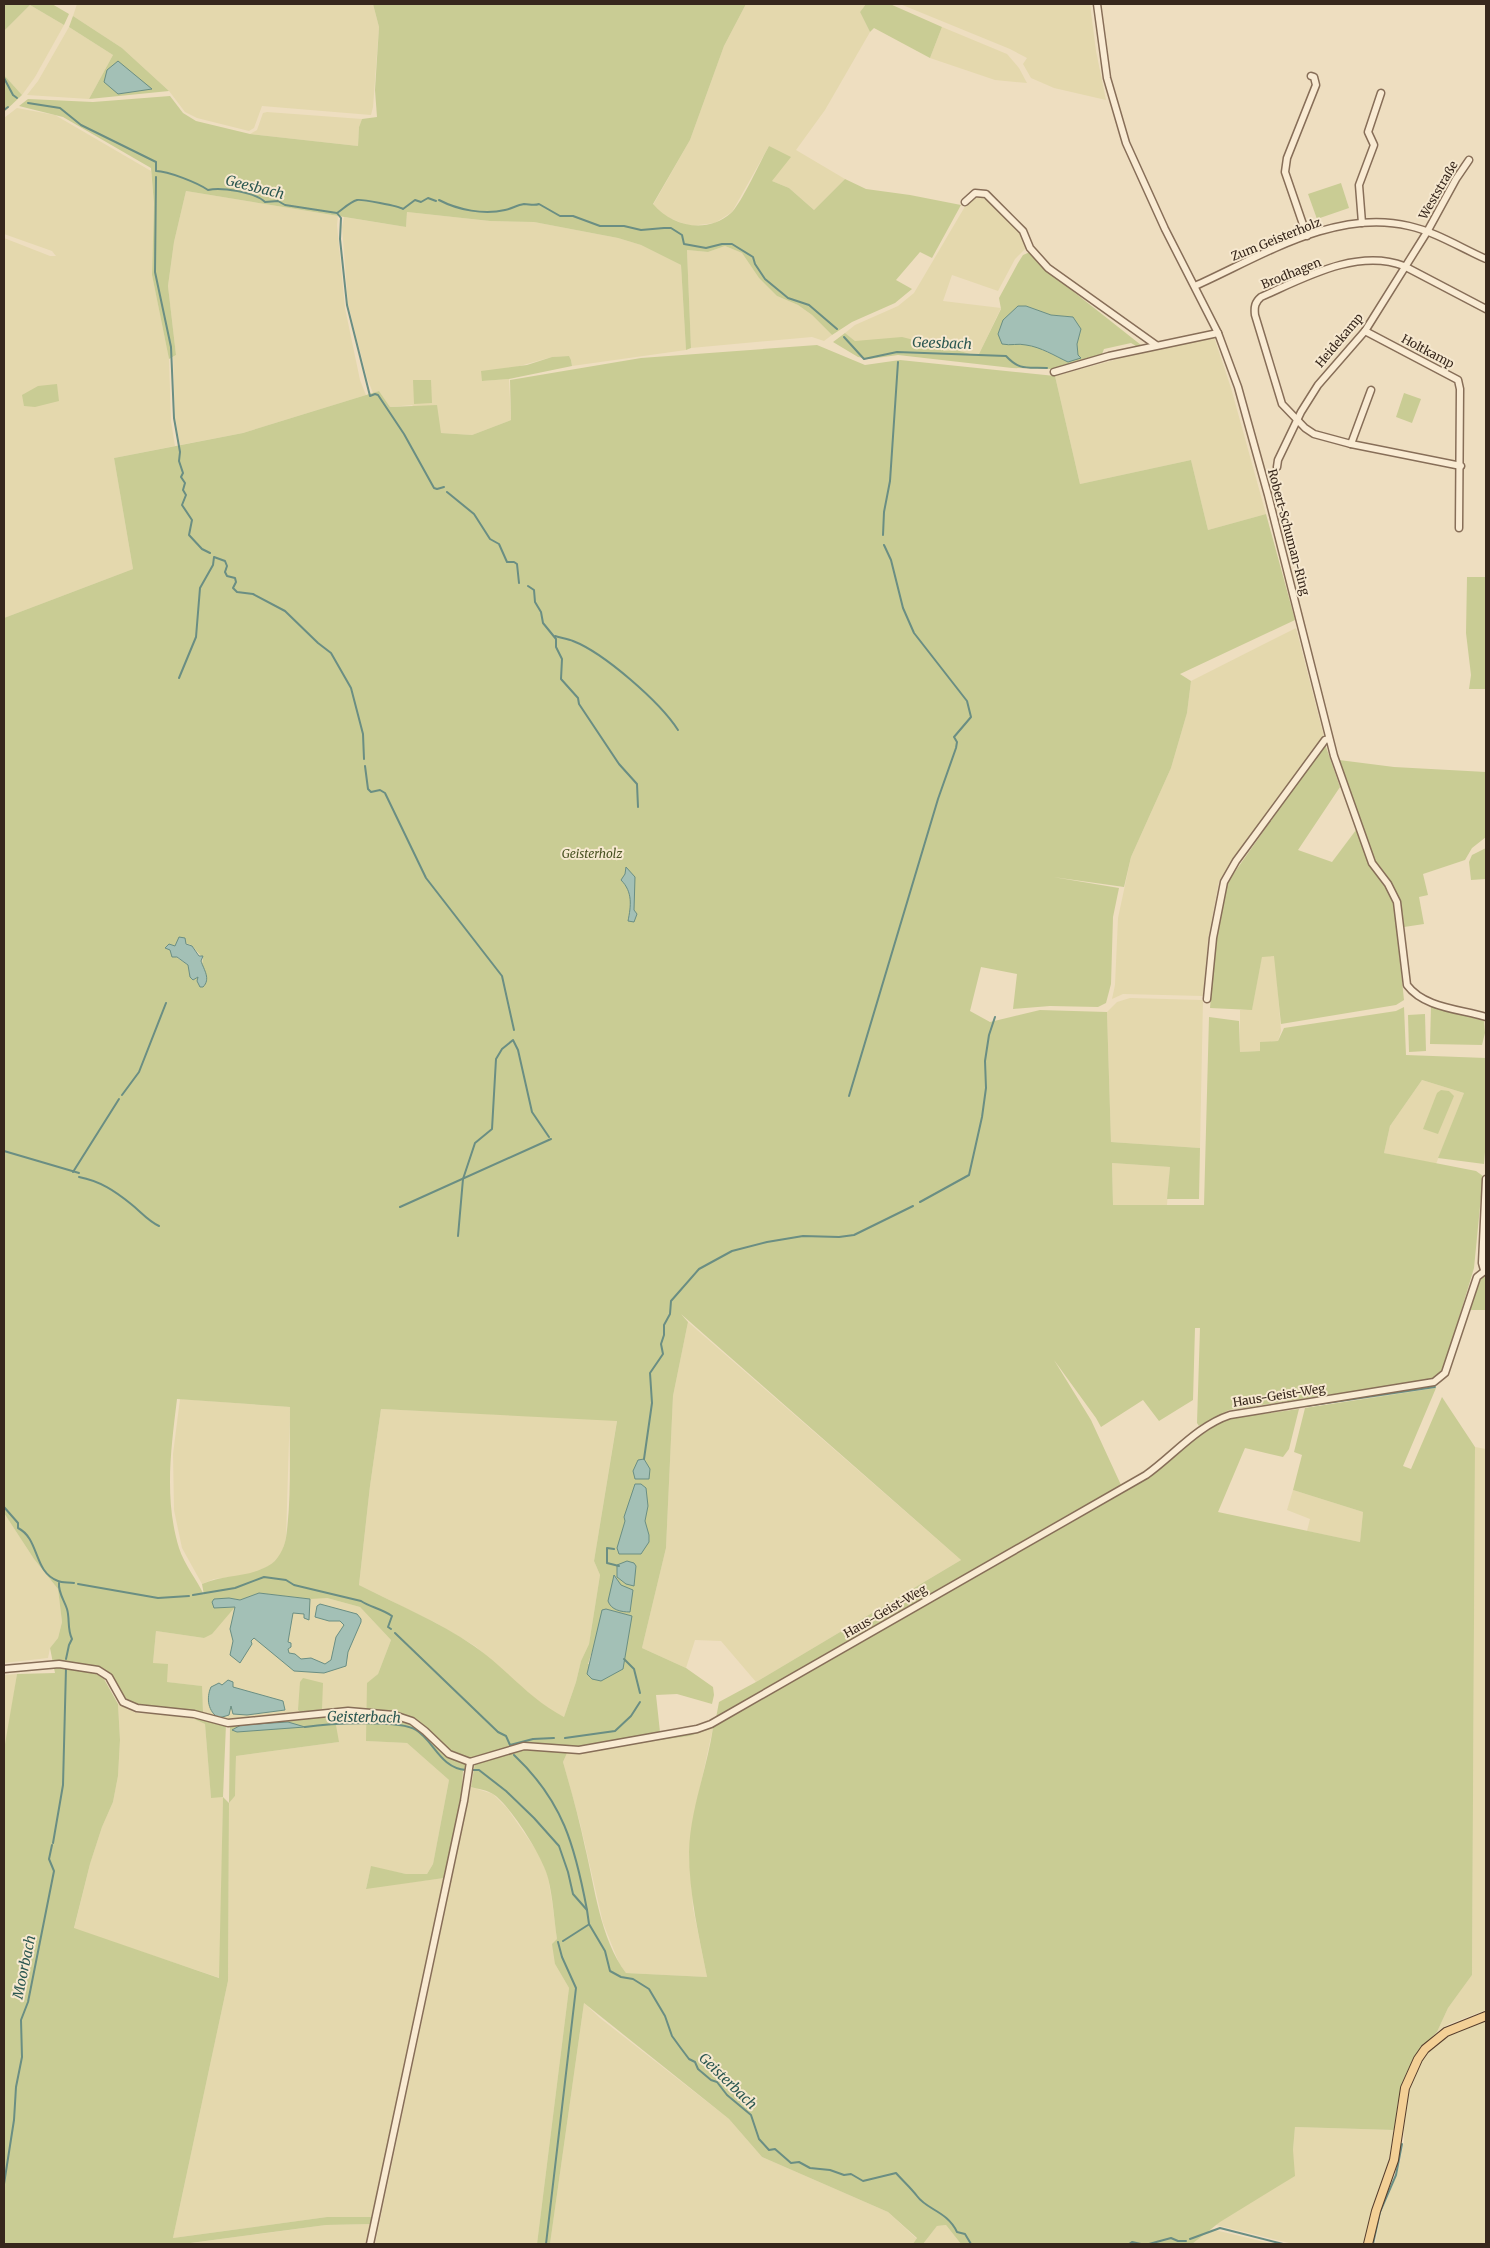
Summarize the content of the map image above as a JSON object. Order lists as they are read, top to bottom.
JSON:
{
  "streets": {
    "street": [
      "Weststraße",
      "Zum Geisterholz",
      "Brodhagen",
      "Heidekamp",
      "Holtkamp",
      "Robert-Schuman-Ring",
      "Haus-Geist-Weg"
    ]
  },
  "crossings": [
    ["Weststraße", "Zum Geisterholz"],
    ["Weststraße", "Heidekamp"],
    ["Zum Geisterholz", "Heidekamp"],
    ["Zum Geisterholz", "Robert-Schuman-Ring"],
    ["Brodhagen", "Heidekamp"],
    ["Heidekamp", "Holtkamp"]
  ],
  "water": ["Geesbach", "Geisterbach", "Moorbach"],
  "parks": ["Geisterholz"]
}
